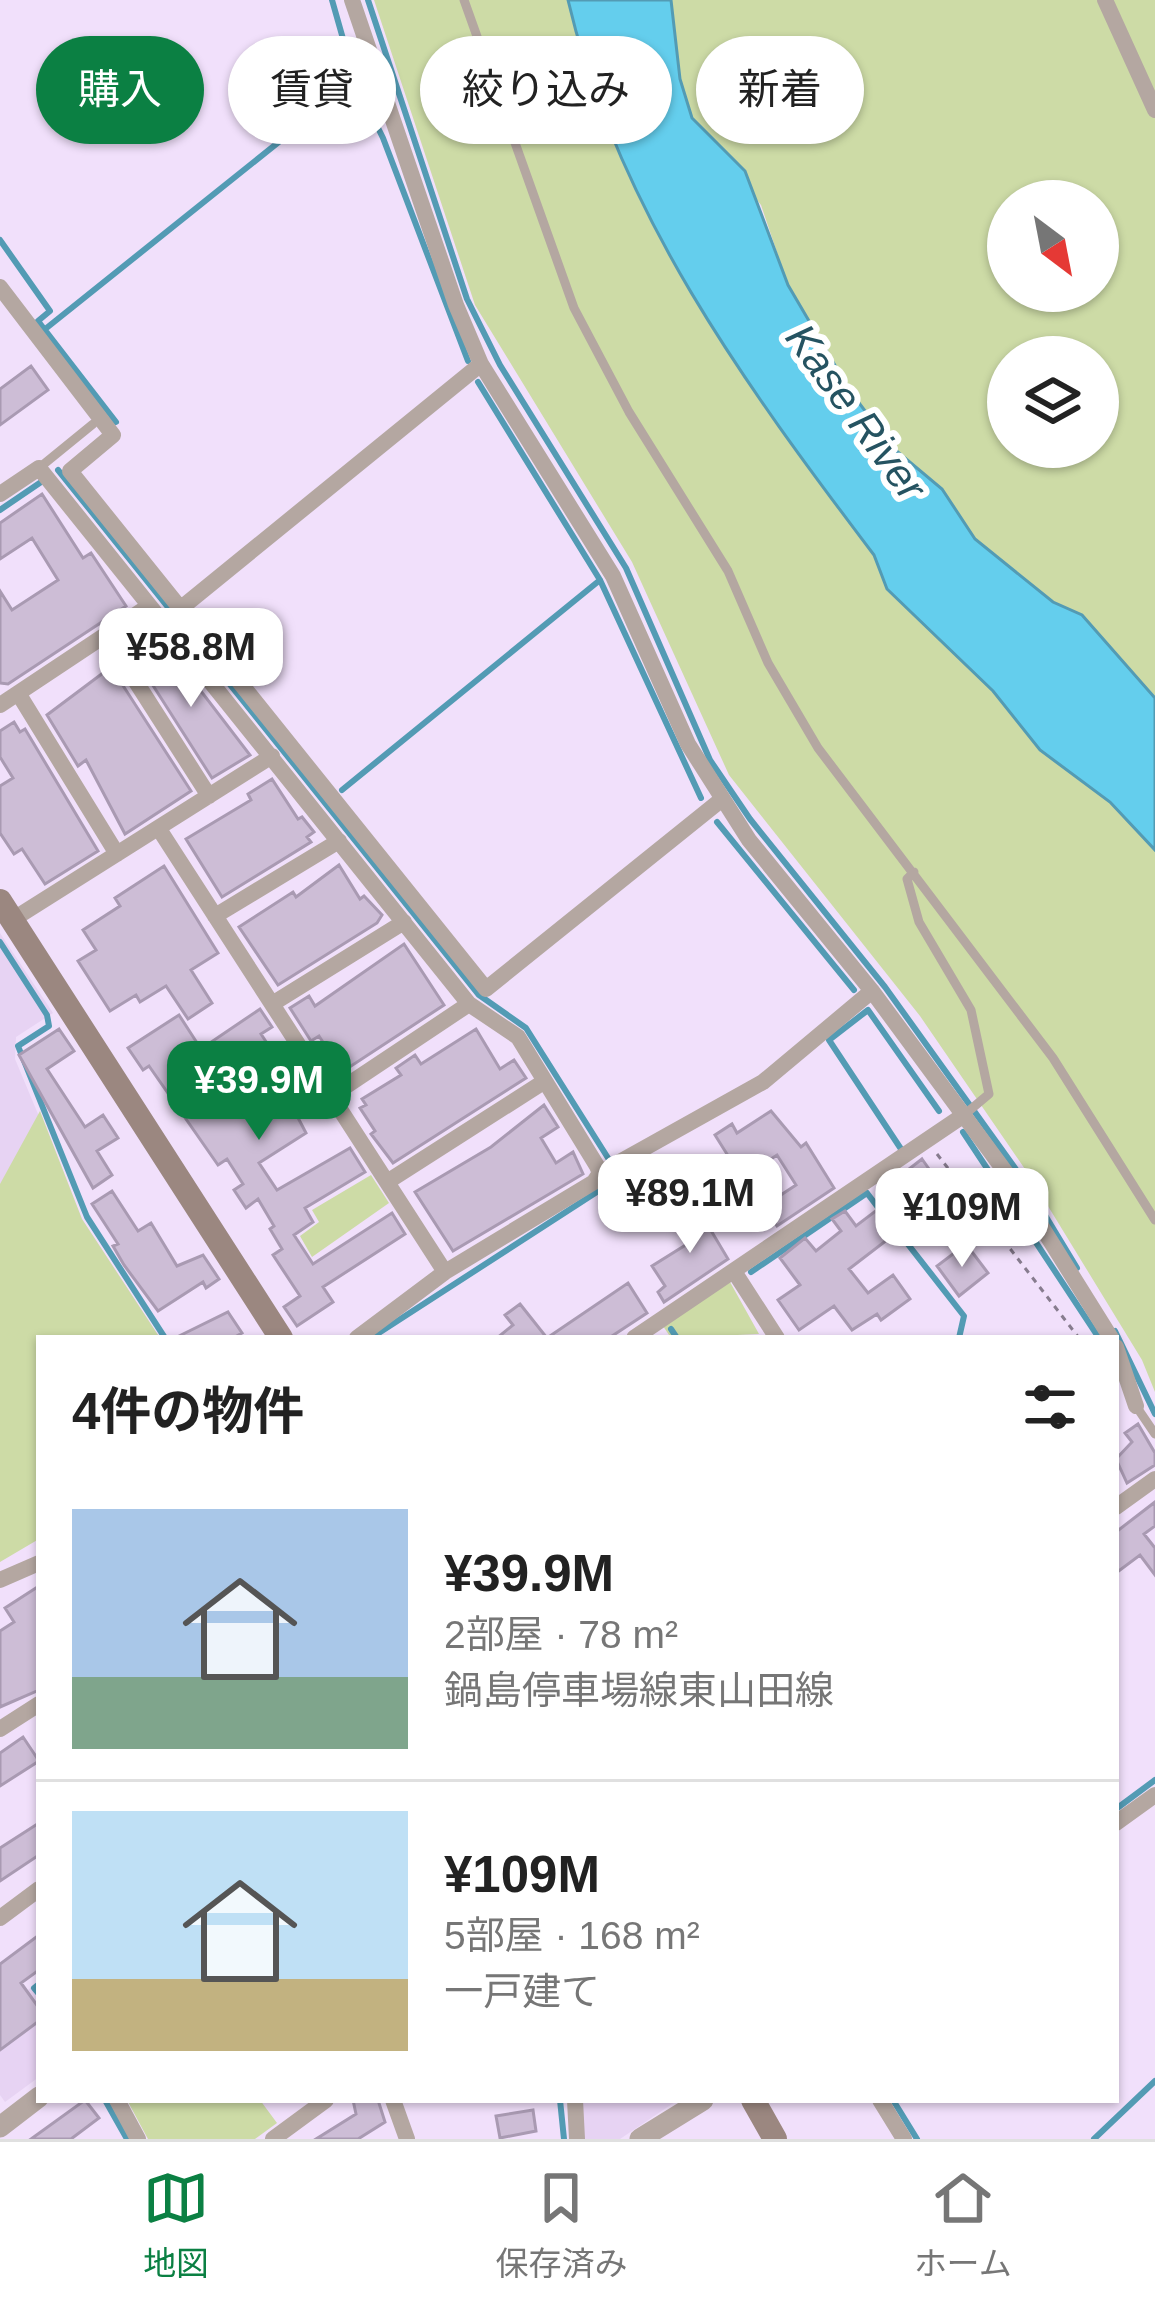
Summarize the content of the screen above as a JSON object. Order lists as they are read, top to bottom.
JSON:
{
  "water": ["Kase River"],
  "north": "bottom right",
  "page": {
    "chip": [
      "購入",
      "賃貸",
      "絞り込み",
      "新着"
    ],
    "price": [
      "¥58.8M",
      "¥39.9M",
      "¥89.1M",
      "¥109M"
    ],
    "heading": "4件の物件",
    "list": [
      {
        "name": "¥39.9M",
        "note": "2部屋 · 78 m² · 鍋島停車場線東山田線"
      },
      {
        "name": "¥109M",
        "note": "5部屋 · 168 m² · 一戸建て"
      }
    ],
    "tabs": ["地図", "保存済み", "ホーム"]
  }
}
